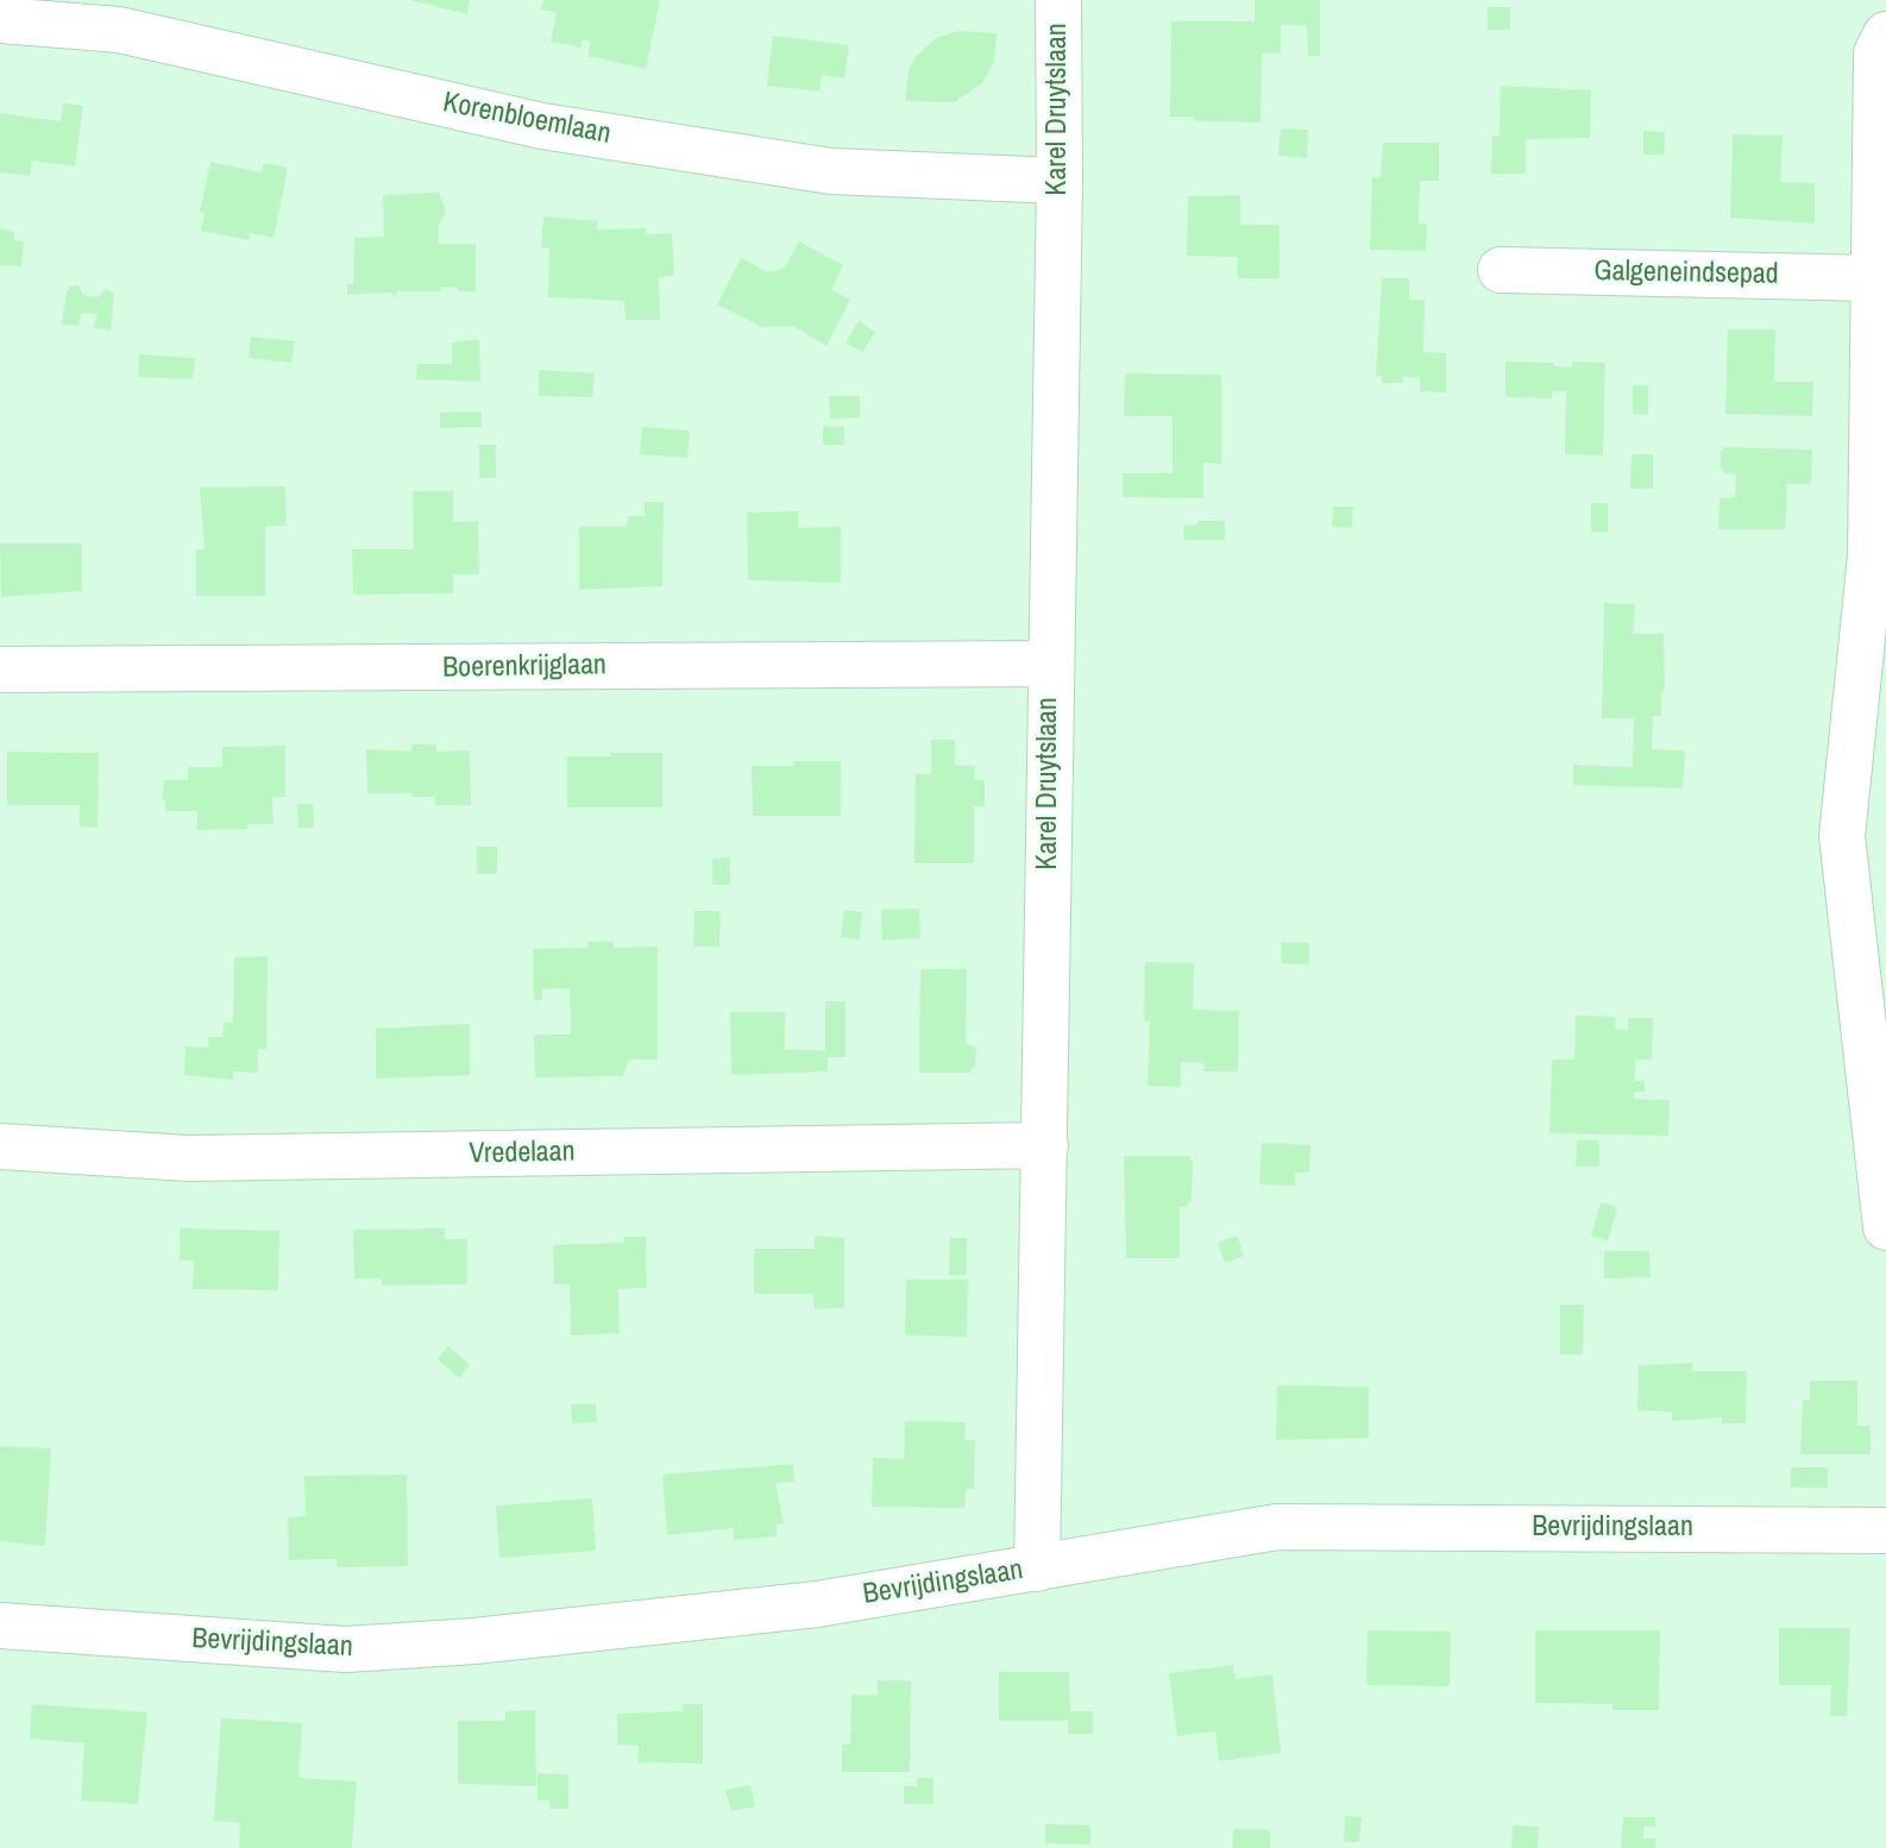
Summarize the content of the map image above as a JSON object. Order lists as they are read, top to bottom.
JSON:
{
  "streets": {
    "street": [
      "Karel Druytslaan",
      "Korenbloemlaan",
      "Galgeneindsepad",
      "Boerenkrijglaan",
      "Vredelaan",
      "Bevrijdingslaan"
    ]
  },
  "crossings": [
    ["Karel Druytslaan", "Korenbloemlaan"],
    ["Karel Druytslaan", "Boerenkrijglaan"],
    ["Karel Druytslaan", "Vredelaan"],
    ["Karel Druytslaan", "Bevrijdingslaan"]
  ]
}
